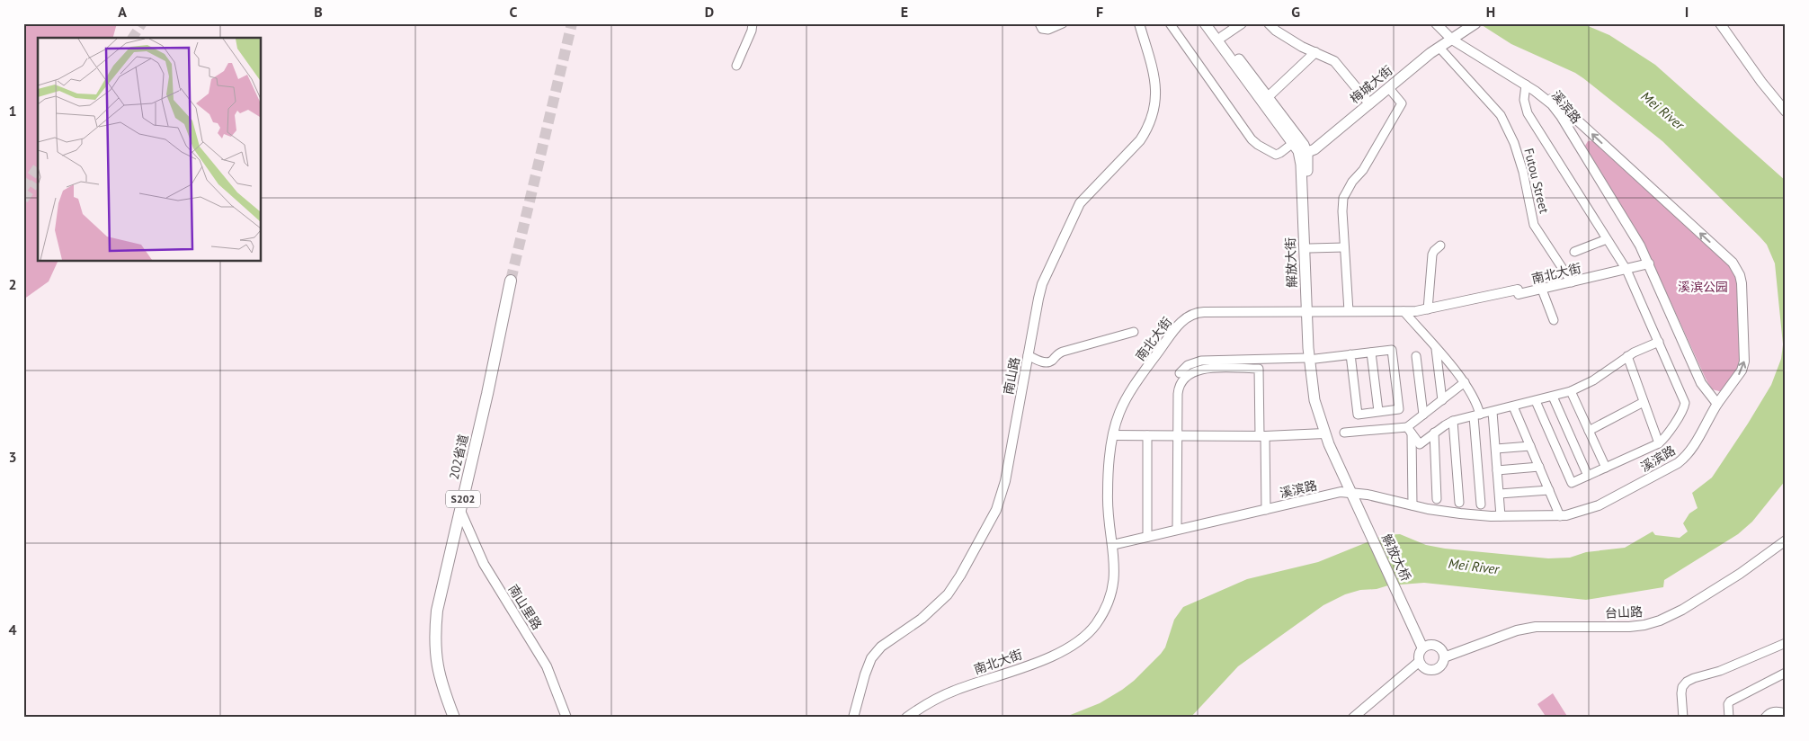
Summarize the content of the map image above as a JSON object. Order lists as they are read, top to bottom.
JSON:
{
  "streets": {
    "main road": [
      "梅城大街",
      "解放大街",
      "202省道",
      "S202",
      "解放大桥"
    ],
    "street": [
      "溪滨路",
      "Futou Street",
      "南北大街",
      "南山路",
      "南山里路",
      "台山路"
    ]
  },
  "crossings": [
    ["梅城大街", "溪滨路"],
    ["梅城大街", "Futou Street"],
    ["梅城大街", "解放大街"],
    ["溪滨路", "解放大街"],
    ["溪滨路", "南北大街"],
    ["Futou Street", "南北大街"],
    ["解放大街", "南北大街"],
    ["解放大街", "解放大桥"],
    ["202省道", "南山里路"],
    ["解放大桥", "台山路"]
  ],
  "water": ["Mei River"],
  "parks": ["溪滨公园"],
  "grid": {
    "columns": [
      "A",
      "B",
      "C",
      "D",
      "E",
      "F",
      "G",
      "H",
      "I"
    ],
    "rows": [
      "1",
      "2",
      "3",
      "4"
    ]
  }
}
